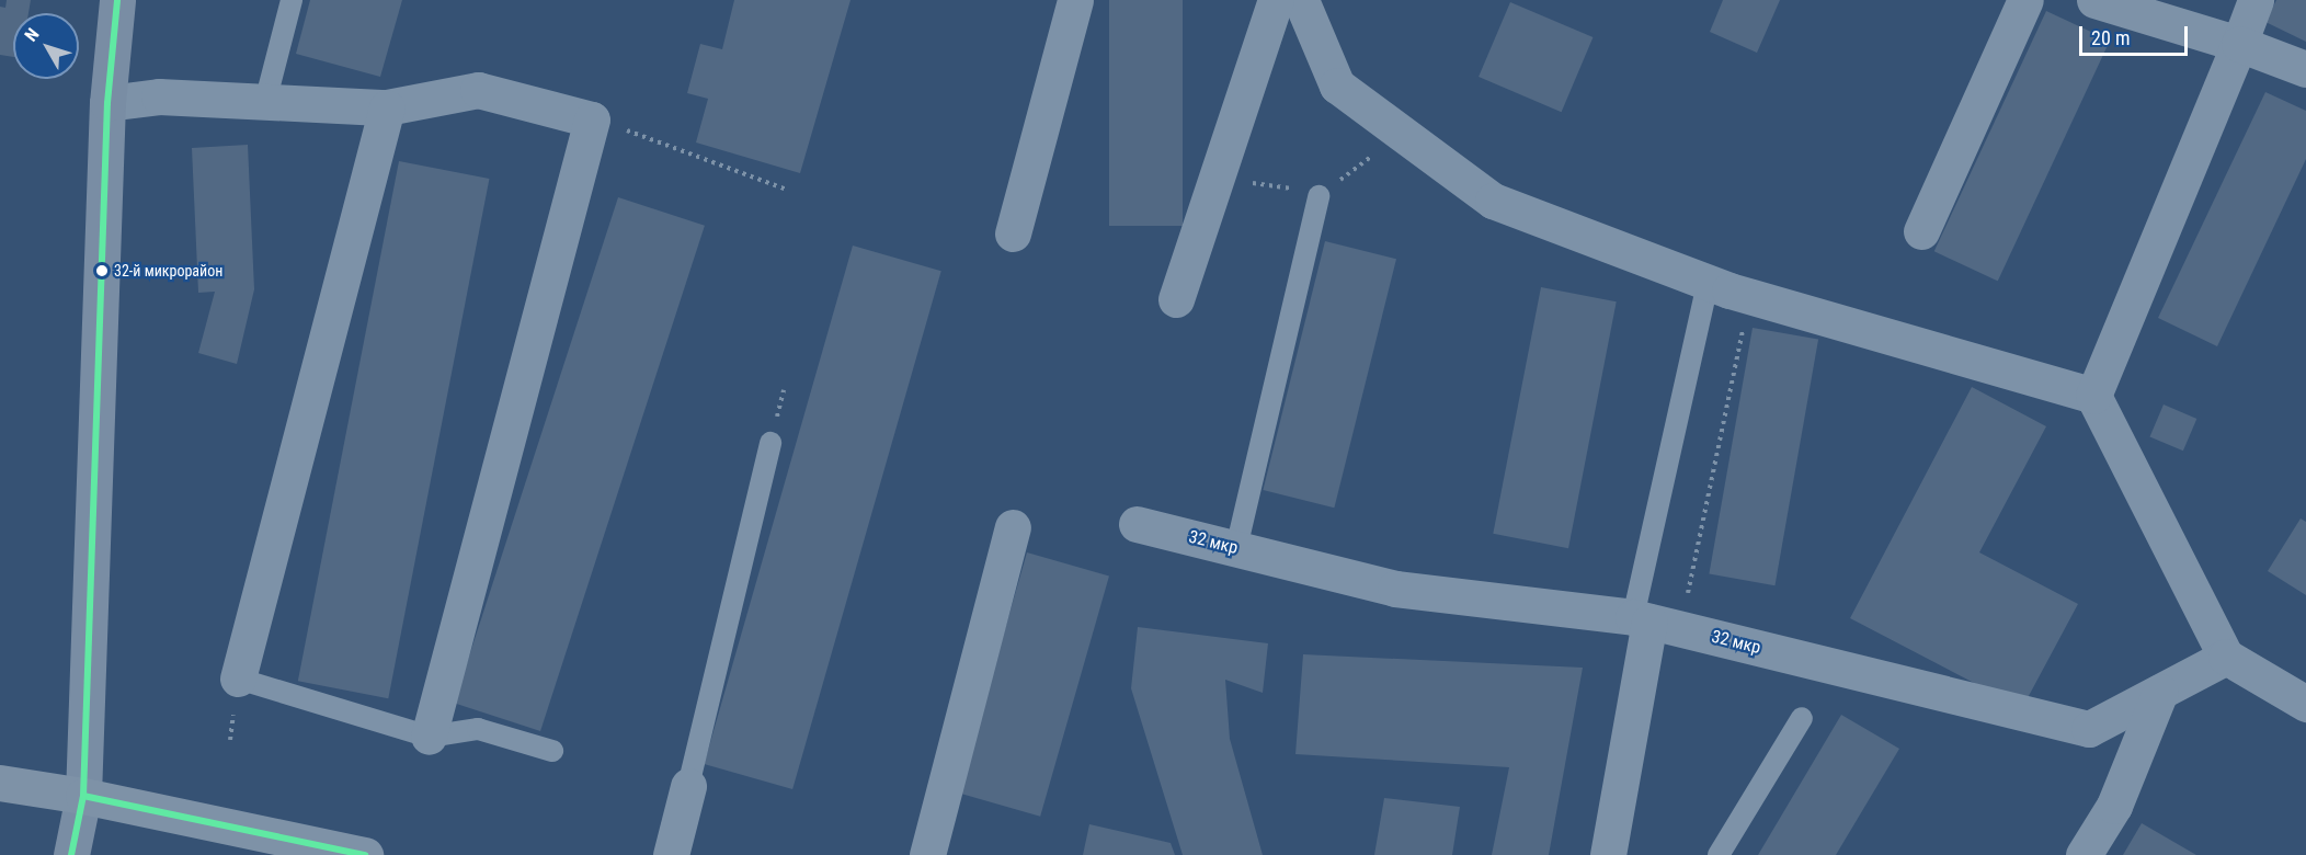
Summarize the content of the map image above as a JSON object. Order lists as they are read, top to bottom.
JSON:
{
  "streets": {
    "street": ["32 мкр"]
  },
  "places": ["32-й микрорайон"],
  "scale_bar": "20 m",
  "north": "top left"
}
